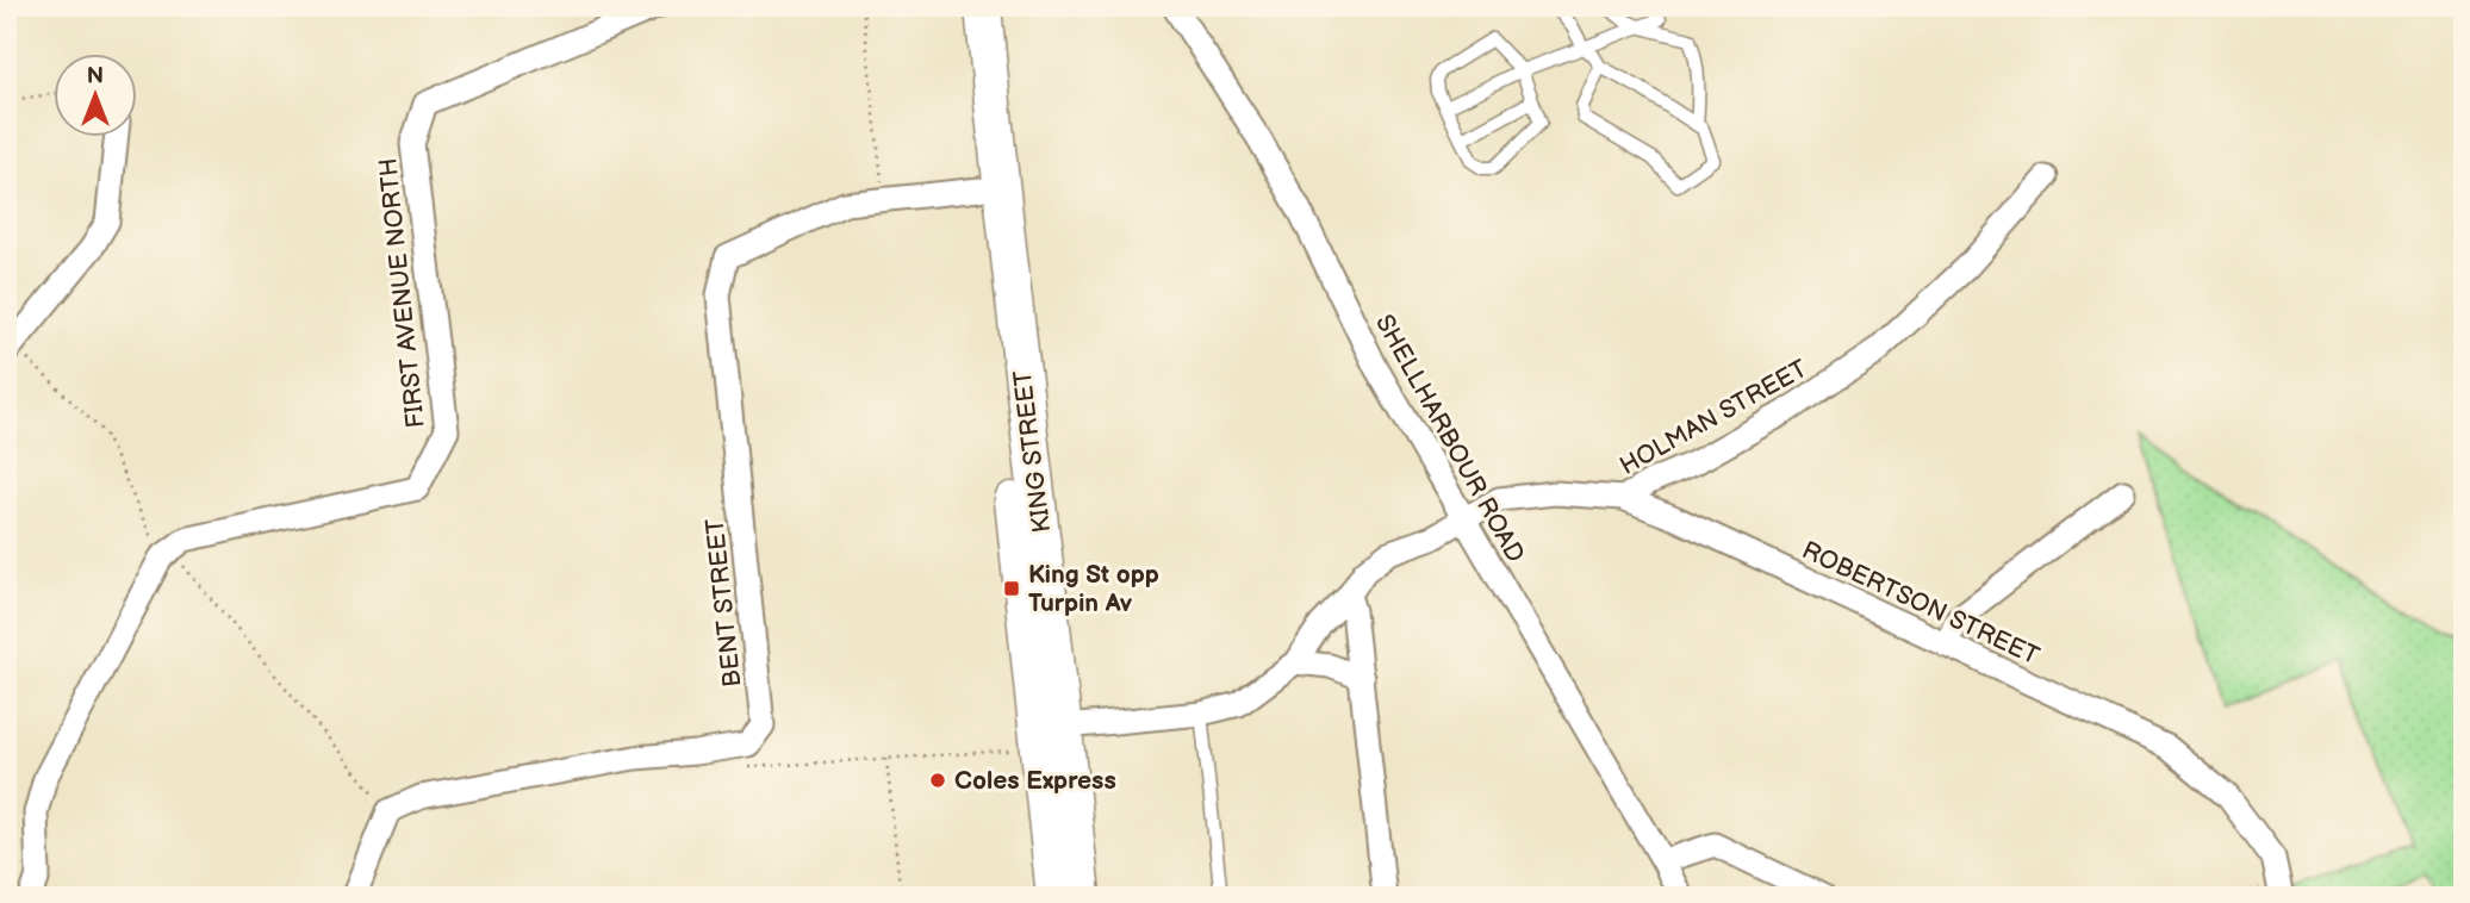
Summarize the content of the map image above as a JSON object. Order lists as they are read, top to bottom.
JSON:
{
  "streets": {
    "main road": ["KING STREET"],
    "street": [
      "FIRST AVENUE NORTH",
      "HOLMAN STREET",
      "SHELLHARBOUR ROAD",
      "BENT STREET",
      "ROBERTSON STREET"
    ]
  },
  "crossings": [
    ["HOLMAN STREET", "ROBERTSON STREET"],
    ["SHELLHARBOUR ROAD", "ROBERTSON STREET"],
    ["KING STREET", "BENT STREET"],
    ["KING STREET", "ROBERTSON STREET"]
  ],
  "places": {
    "transit": ["King St opp Turpin Av"],
    "other": ["Coles Express"]
  },
  "north": "top"
}
